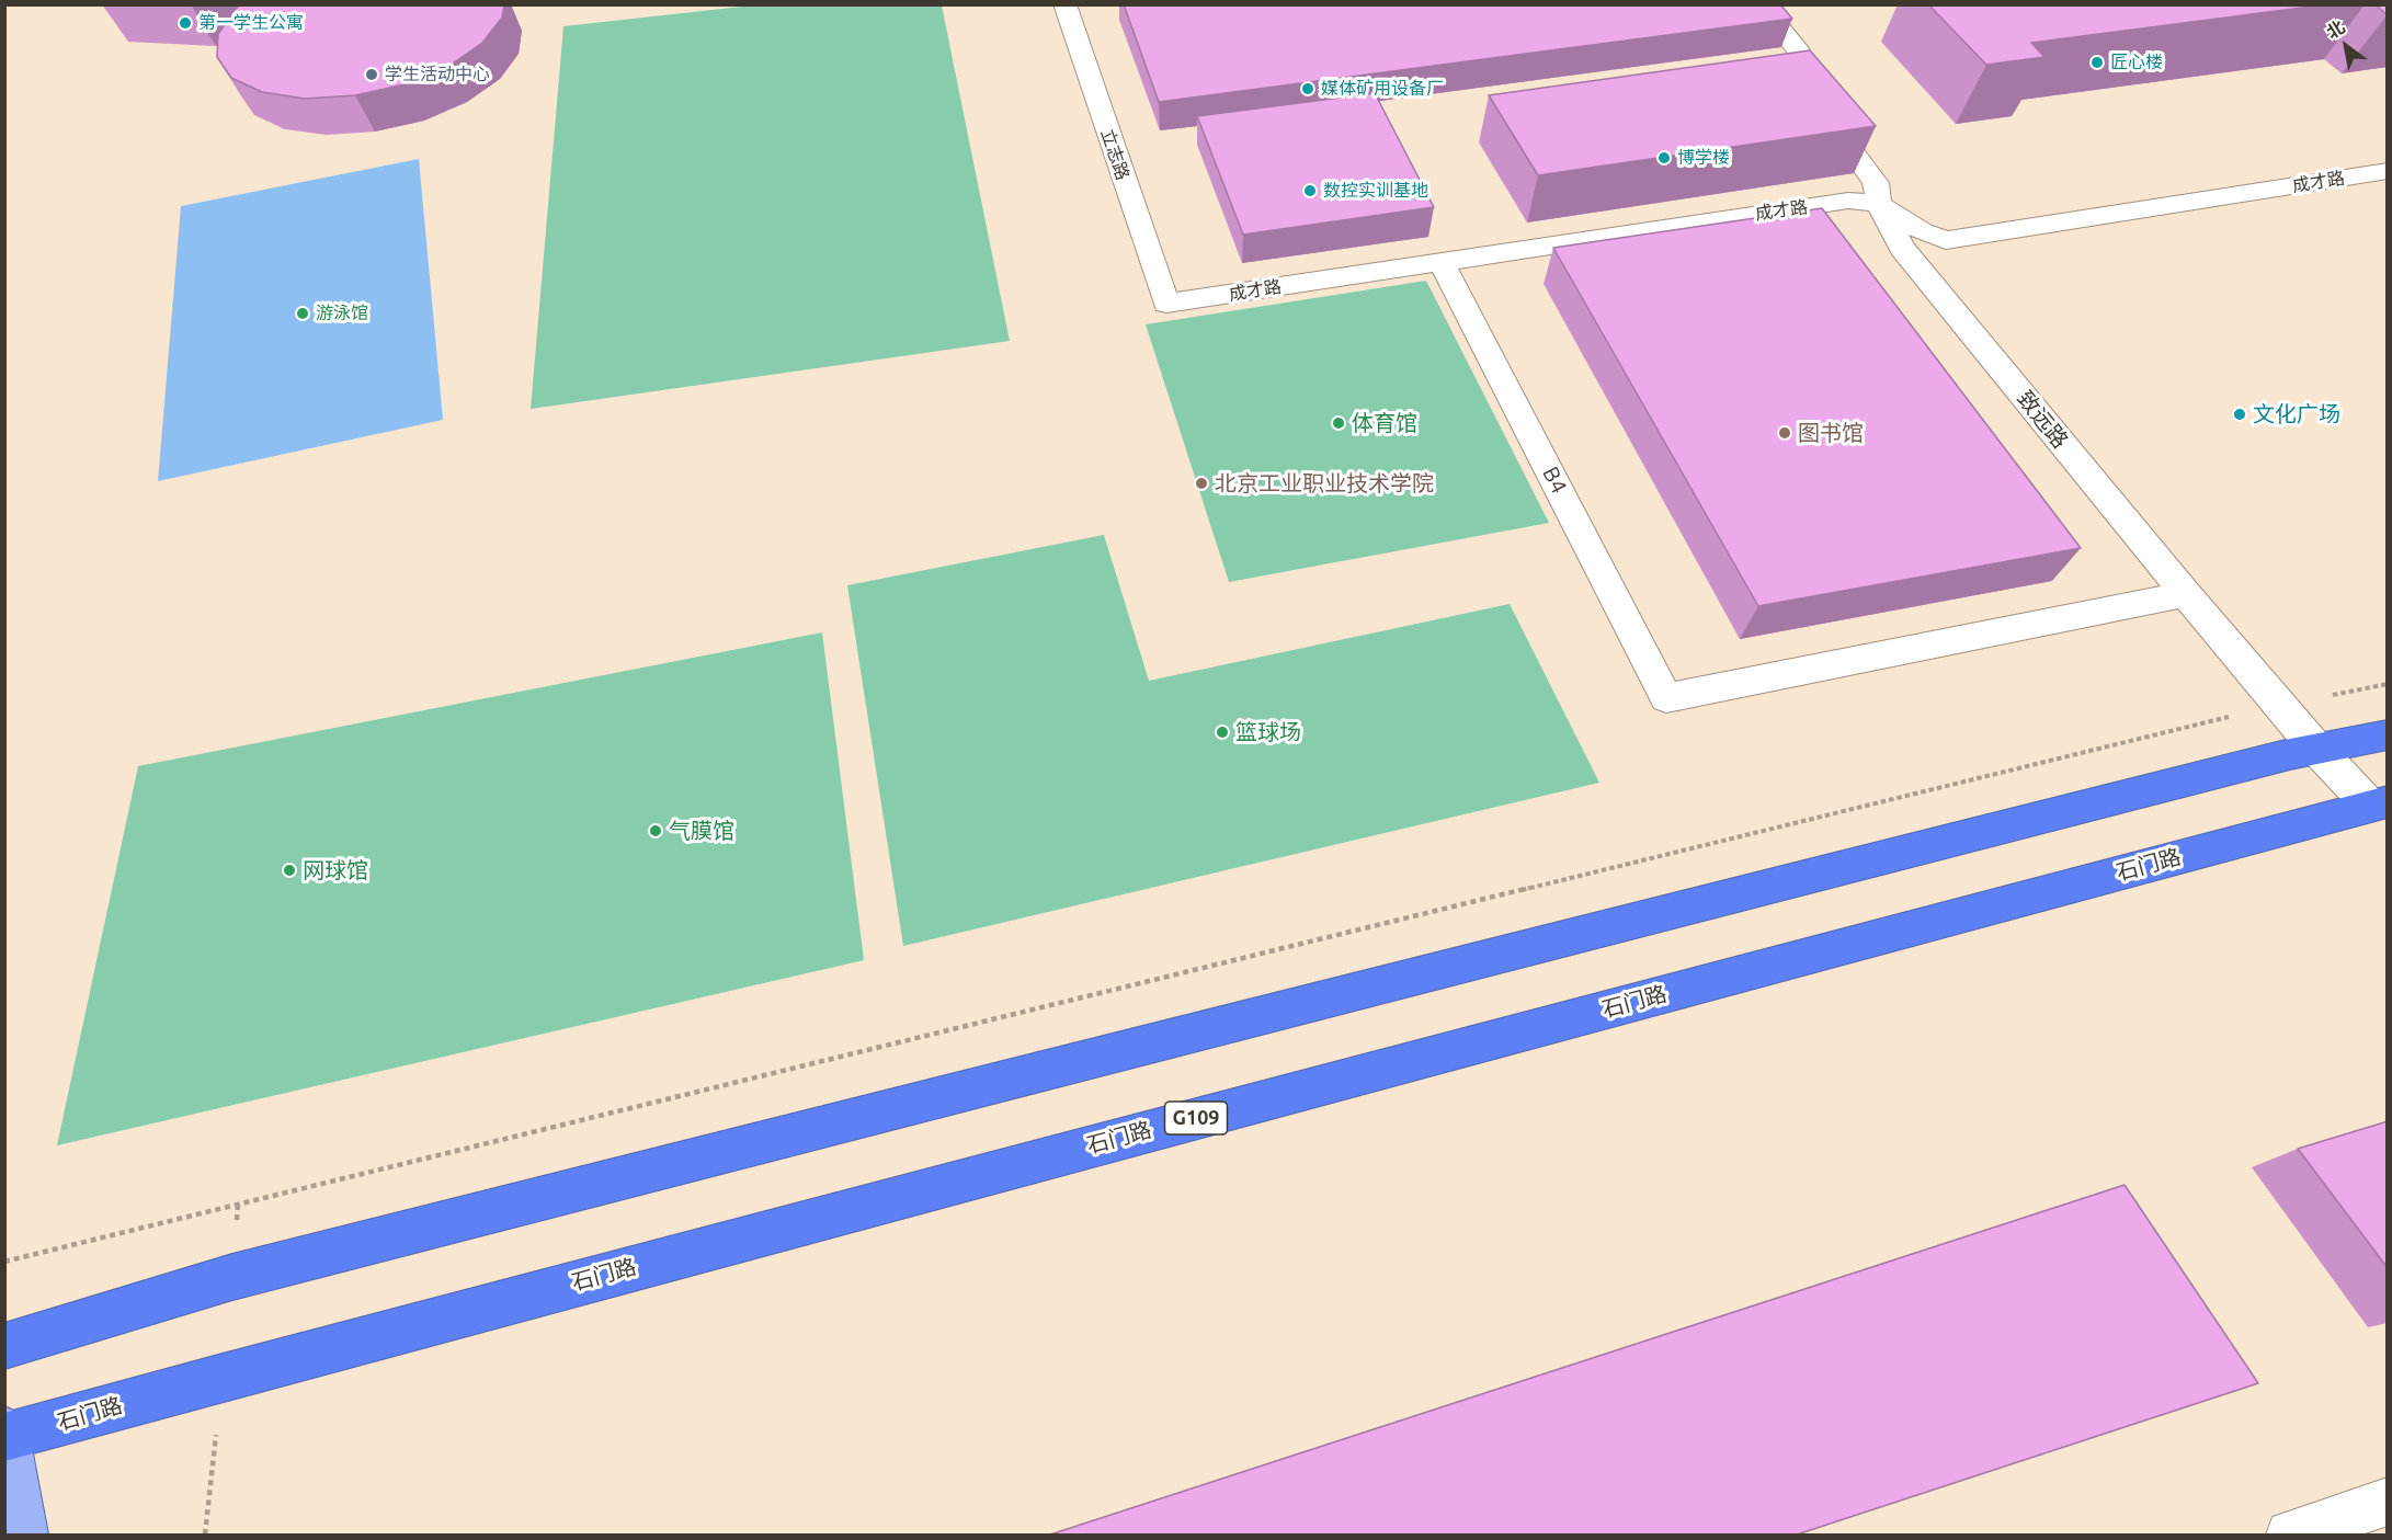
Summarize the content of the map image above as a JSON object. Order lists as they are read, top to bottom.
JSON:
{
  "streets": {
    "highway": ["石门路", "G109"],
    "street": [
      "立志路",
      "成才路",
      "致远路",
      "B4"
    ]
  },
  "crossings": [
    ["立志路", "成才路"],
    ["成才路", "致远路"],
    ["成才路", "B4"],
    ["致远路", "B4"],
    ["致远路", "石门路"]
  ],
  "places": [
    "第一学生公寓",
    "匠心楼",
    "学生活动中心",
    "媒体矿用设备厂",
    "博学楼",
    "数控实训基地",
    "游泳馆",
    "文化广场",
    "体育馆",
    "图书馆",
    "北京工业职业技术学院",
    "篮球场",
    "气膜馆",
    "网球馆"
  ],
  "north": "top left"
}
